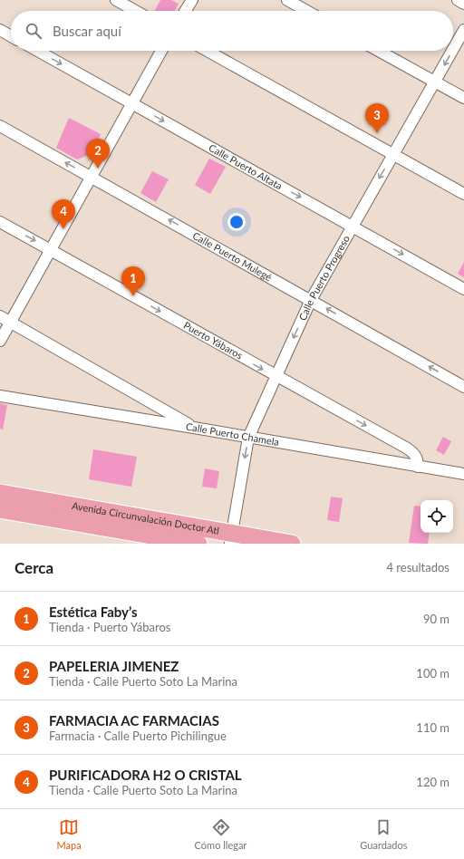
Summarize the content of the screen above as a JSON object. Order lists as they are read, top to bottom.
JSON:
{
  "streets": {
    "main road": ["Avenida Circunvalación Doctor Atl"],
    "street": [
      "Calle Puerto Altata",
      "Calle Puerto Mulegé",
      "Calle Puerto Progreso",
      "Puerto Yábaros",
      "Calle Puerto Chamela"
    ]
  },
  "crossings": [
    ["Calle Puerto Altata", "Calle Puerto Progreso"],
    ["Calle Puerto Mulegé", "Calle Puerto Progreso"],
    ["Calle Puerto Progreso", "Puerto Yábaros"],
    ["Calle Puerto Progreso", "Calle Puerto Chamela"],
    ["Calle Puerto Progreso", "Avenida Circunvalación Doctor Atl"],
    ["Puerto Yábaros", "Calle Puerto Chamela"]
  ],
  "one_way": ["Calle Puerto Mulegé", "Calle Puerto Progreso"],
  "page": {
    "search": "Buscar aquí",
    "pins": [
      "3",
      "2",
      "4",
      "1"
    ],
    "heading": ["Cerca", "4 resultados"],
    "list": [
      {
        "mark": "1",
        "name": "Estética Faby’s",
        "note": "Tienda · Puerto Yábaros",
        "value": "90 m"
      },
      {
        "mark": "2",
        "name": "PAPELERIA JIMENEZ",
        "note": "Tienda · Calle Puerto Soto La Marina",
        "value": "100 m"
      },
      {
        "mark": "3",
        "name": "FARMACIA AC FARMACIAS",
        "note": "Farmacia · Calle Puerto Pichilingue",
        "value": "110 m"
      },
      {
        "mark": "4",
        "name": "PURIFICADORA H2 O CRISTAL",
        "note": "Tienda · Calle Puerto Soto La Marina",
        "value": "120 m"
      }
    ],
    "nav": ["Mapa", "Cómo llegar", "Guardados"]
  }
}
